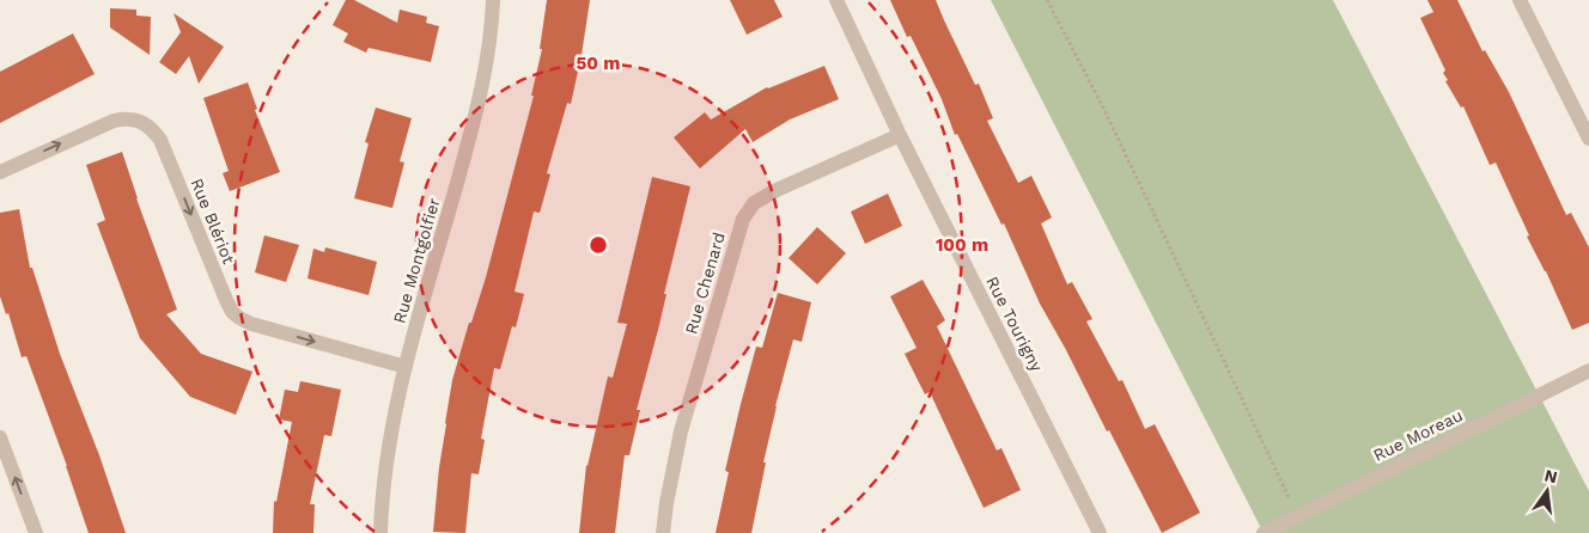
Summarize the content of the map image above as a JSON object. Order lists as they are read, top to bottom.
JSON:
{
  "streets": {
    "street": [
      "Rue Blériot",
      "Rue Montgolfier",
      "Rue Chenard",
      "Rue Tourigny",
      "Rue Moreau"
    ]
  },
  "crossings": [
    ["Rue Blériot", "Rue Montgolfier"],
    ["Rue Chenard", "Rue Tourigny"]
  ],
  "one_way": ["Rue Blériot"],
  "north": "top",
  "rings": ["50 m", "100 m"]
}
